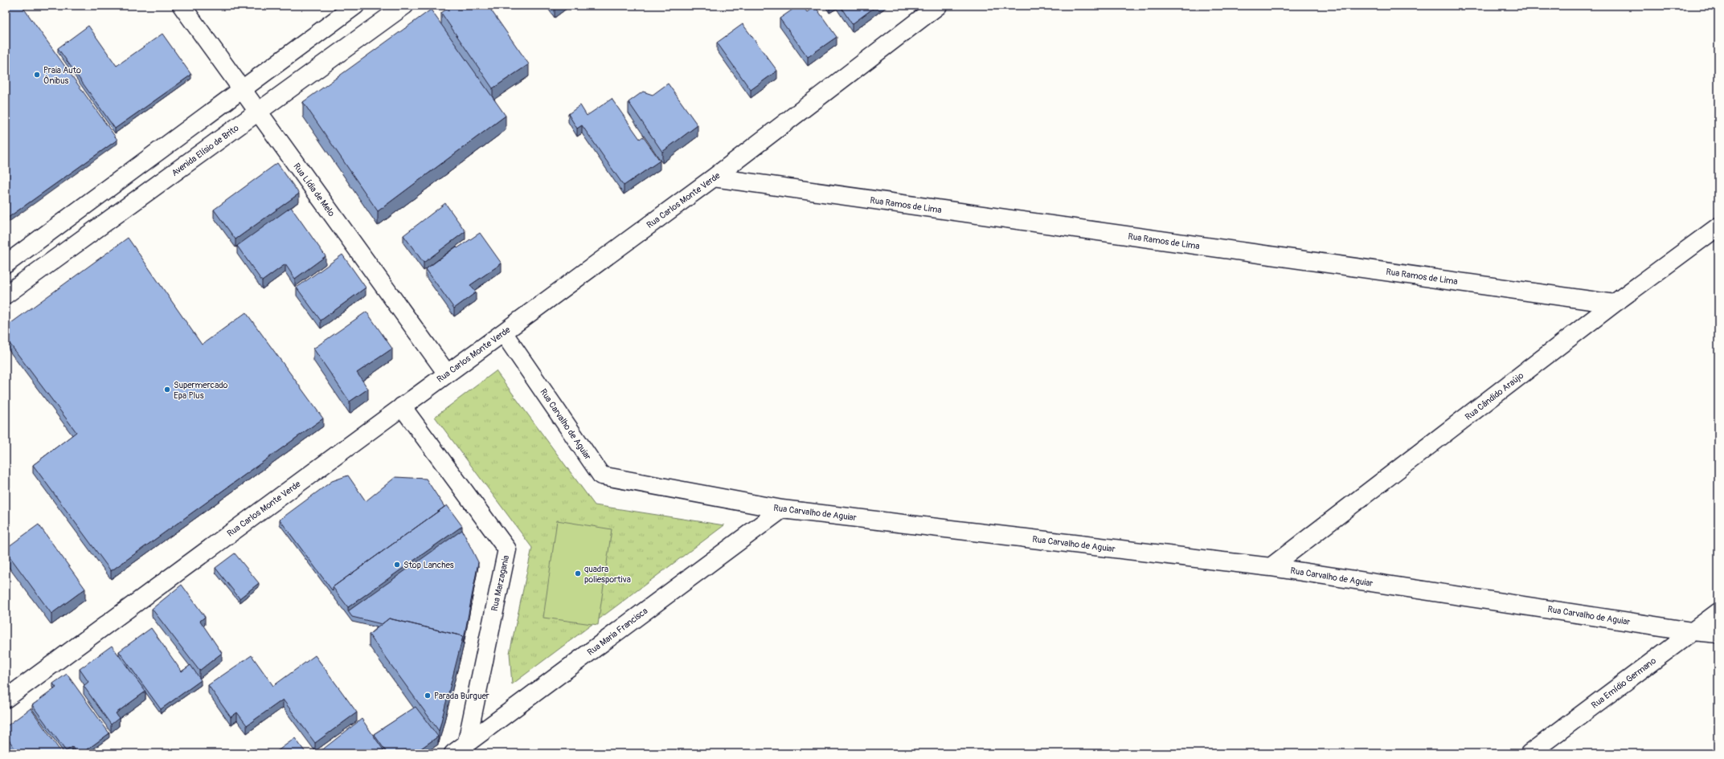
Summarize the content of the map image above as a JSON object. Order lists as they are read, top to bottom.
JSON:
{
  "streets": {
    "street": [
      "Avenida Elísio de Brito",
      "Rua Lídia de Melo",
      "Rua Carlos Monte Verde",
      "Rua Ramos de Lima",
      "Rua Cândido Araújo",
      "Rua Carvalho de Aguiar",
      "Rua Marzagania",
      "Rua Maria Francisca",
      "Rua Emídio Germano"
    ]
  },
  "crossings": [
    ["Avenida Elísio de Brito", "Rua Lídia de Melo"],
    ["Rua Lídia de Melo", "Rua Carlos Monte Verde"],
    ["Rua Carlos Monte Verde", "Rua Ramos de Lima"],
    ["Rua Carlos Monte Verde", "Rua Carvalho de Aguiar"],
    ["Rua Carlos Monte Verde", "Rua Marzagania"],
    ["Rua Ramos de Lima", "Rua Cândido Araújo"],
    ["Rua Cândido Araújo", "Rua Carvalho de Aguiar"],
    ["Rua Carvalho de Aguiar", "Rua Maria Francisca"],
    ["Rua Carvalho de Aguiar", "Rua Emídio Germano"],
    ["Rua Marzagania", "Rua Maria Francisca"]
  ],
  "places": [
    "Praia Auto Ônibus",
    "Supermercado Epa Plus",
    "Stop Lanches",
    "quadra poliesportiva",
    "Parada Burguer"
  ]
}
